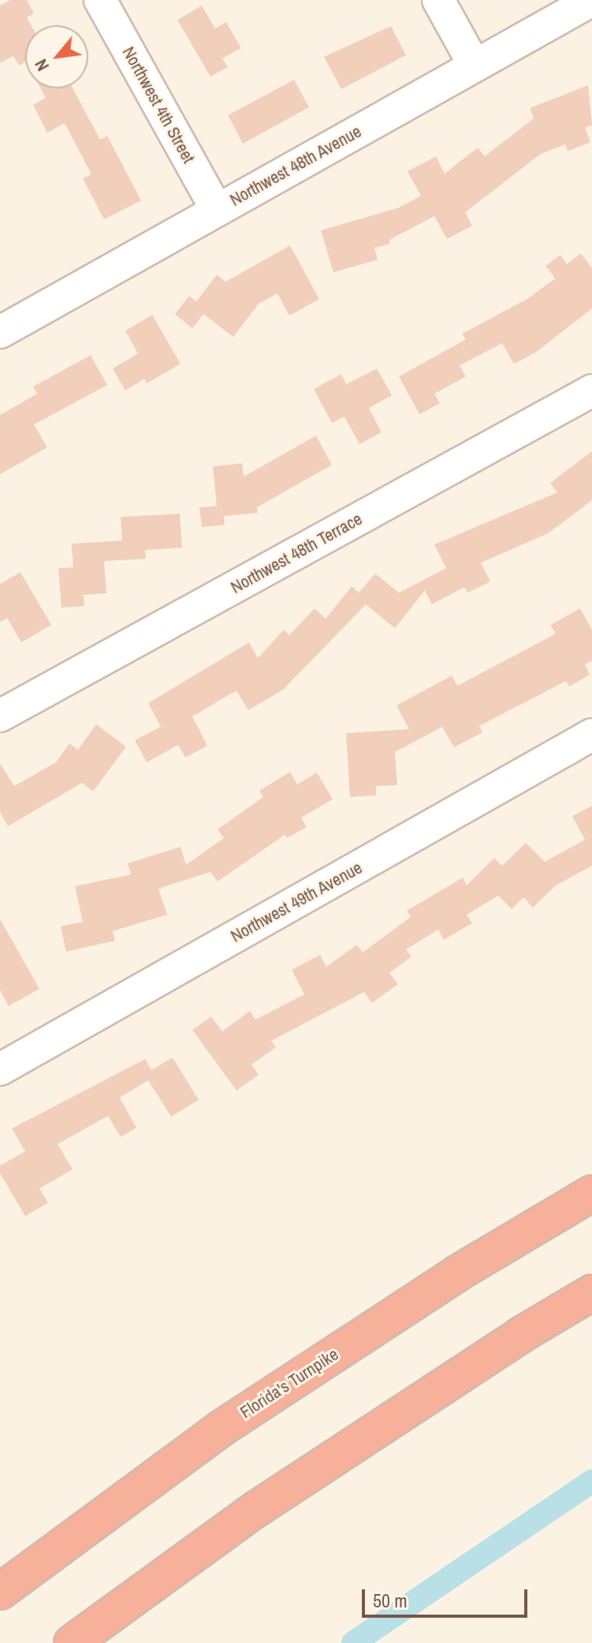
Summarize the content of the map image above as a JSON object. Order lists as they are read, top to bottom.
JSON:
{
  "streets": {
    "highway": ["Florida's Turnpike"],
    "street": [
      "Northwest 4th Street",
      "Northwest 48th Avenue",
      "Northwest 48th Terrace",
      "Northwest 49th Avenue"
    ]
  },
  "crossings": [
    ["Northwest 4th Street", "Northwest 48th Avenue"]
  ],
  "scale_bar": "50 m",
  "north": "bottom left"
}
